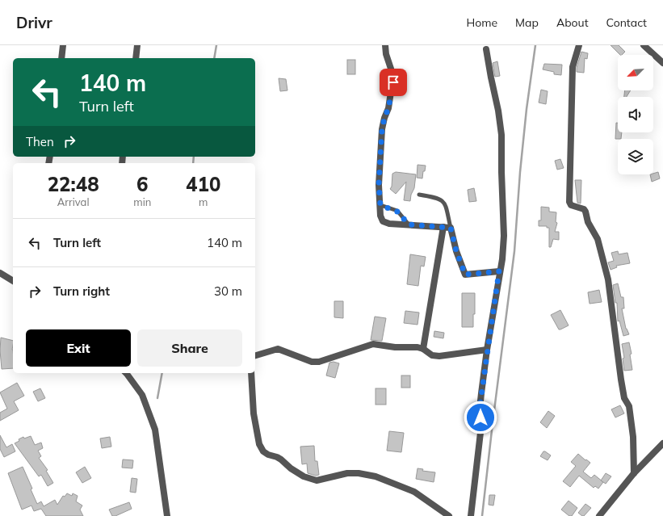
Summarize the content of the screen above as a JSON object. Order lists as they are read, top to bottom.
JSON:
{
  "north": "bottom left",
  "page": {
    "header": "Drivr",
    "nav": [
      "Home",
      "Map",
      "About",
      "Contact"
    ],
    "turn": ["140 m", "Turn left"],
    "then": "Then",
    "eta": [
      "22:48",
      "Arrival",
      "6",
      "min",
      "410",
      "m"
    ],
    "list": [
      {
        "name": "Turn left",
        "value": "140 m"
      },
      {
        "name": "Turn right",
        "value": "30 m"
      }
    ],
    "buttons": ["Exit", "Share"]
  }
}
